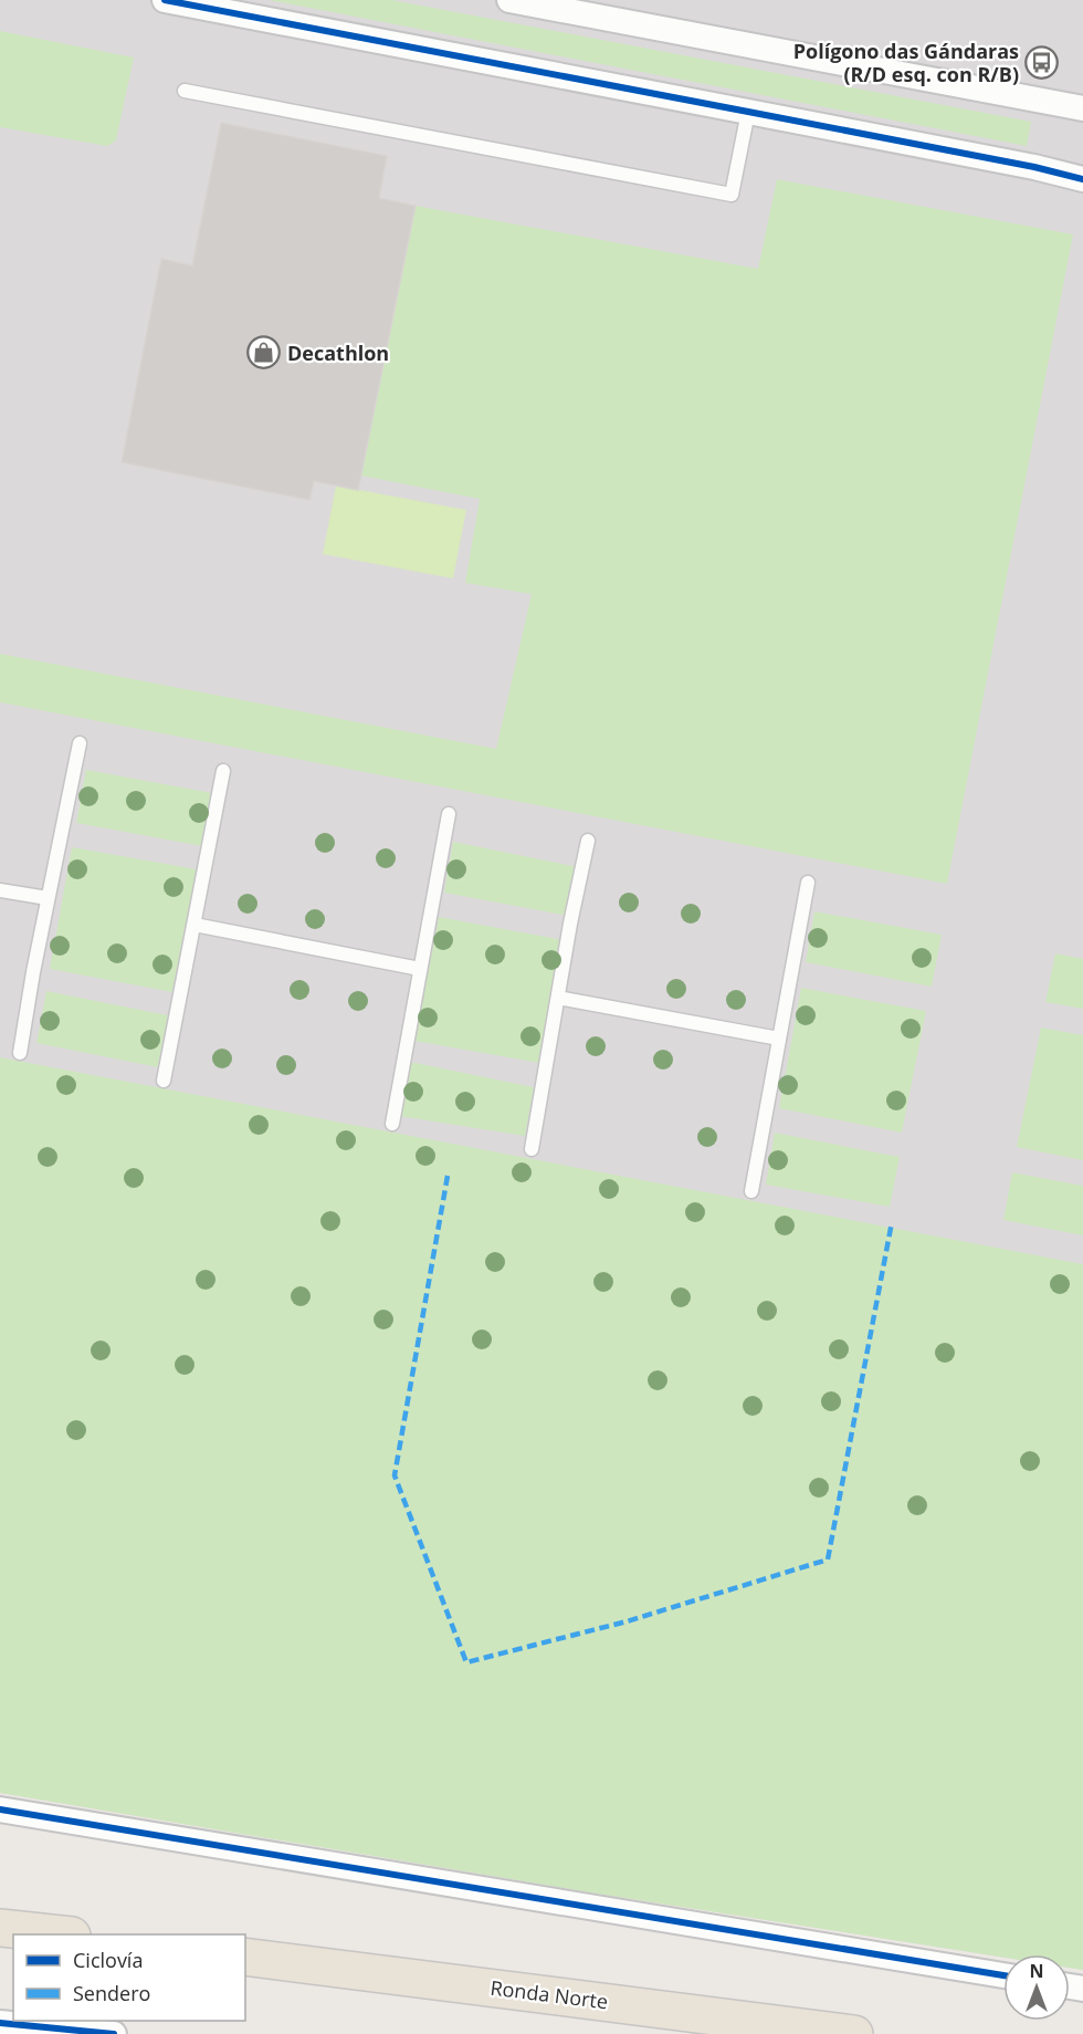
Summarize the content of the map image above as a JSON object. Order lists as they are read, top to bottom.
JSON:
{
  "streets": {
    "highway": ["Ronda Norte"]
  },
  "places": {
    "bus stop": ["Polígono das Gándaras (R/D esq. con R/B)"],
    "shop": ["Decathlon"]
  },
  "legend": ["Ciclovía", "Sendero"],
  "north": "top"
}
